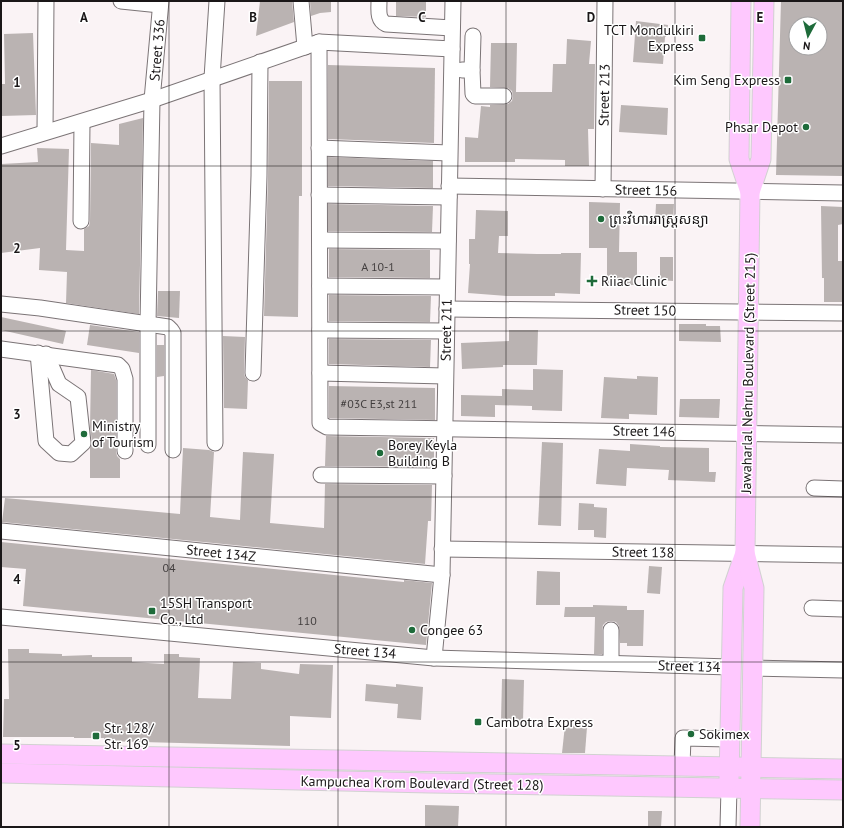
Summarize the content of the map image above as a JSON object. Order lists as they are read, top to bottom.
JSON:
{
  "streets": {
    "main road": ["Jawaharlal Nehru Boulevard (Street 215)", "Kampuchea Krom Boulevard (Street 128)"],
    "street": [
      "Street 336",
      "Street 213",
      "Street 156",
      "Street 150",
      "Street 211",
      "Street 146",
      "Street 138",
      "Street 134Z",
      "Street 134"
    ]
  },
  "crossings": [
    ["Street 213", "Street 156"],
    ["Street 156", "Street 211"],
    ["Street 156", "Jawaharlal Nehru Boulevard (Street 215)"],
    ["Street 150", "Street 211"],
    ["Street 150", "Jawaharlal Nehru Boulevard (Street 215)"],
    ["Street 211", "Street 146"],
    ["Street 211", "Street 138"],
    ["Street 211", "Street 134Z"],
    ["Street 211", "Street 134"],
    ["Jawaharlal Nehru Boulevard (Street 215)", "Street 146"],
    ["Jawaharlal Nehru Boulevard (Street 215)", "Street 138"],
    ["Jawaharlal Nehru Boulevard (Street 215)", "Street 134"],
    ["Jawaharlal Nehru Boulevard (Street 215)", "Kampuchea Krom Boulevard (Street 128)"]
  ],
  "places": {
    "transit": [
      "TCT Mondulkiri Express",
      "Kim Seng Express",
      "15SH Transport Co., Ltd",
      "Cambotra Express",
      "Str. 128/ Str. 169"
    ],
    "other": [
      "Phsar Depot",
      "ព្រះវិហាររាស្ត្រសន្យា",
      "Ministry of Tourism",
      "Borey Keyla Building B",
      "Congee 63",
      "Sokimex"
    ],
    "health": ["Riiac Clinic"]
  },
  "house_numbers": [
    "A 10-1",
    "#03C E3,st 211",
    "04",
    "110"
  ],
  "north": "bottom",
  "grid": {
    "columns": [
      "A",
      "B",
      "C",
      "D",
      "E"
    ],
    "rows": [
      "1",
      "2",
      "3",
      "4",
      "5"
    ]
  }
}
